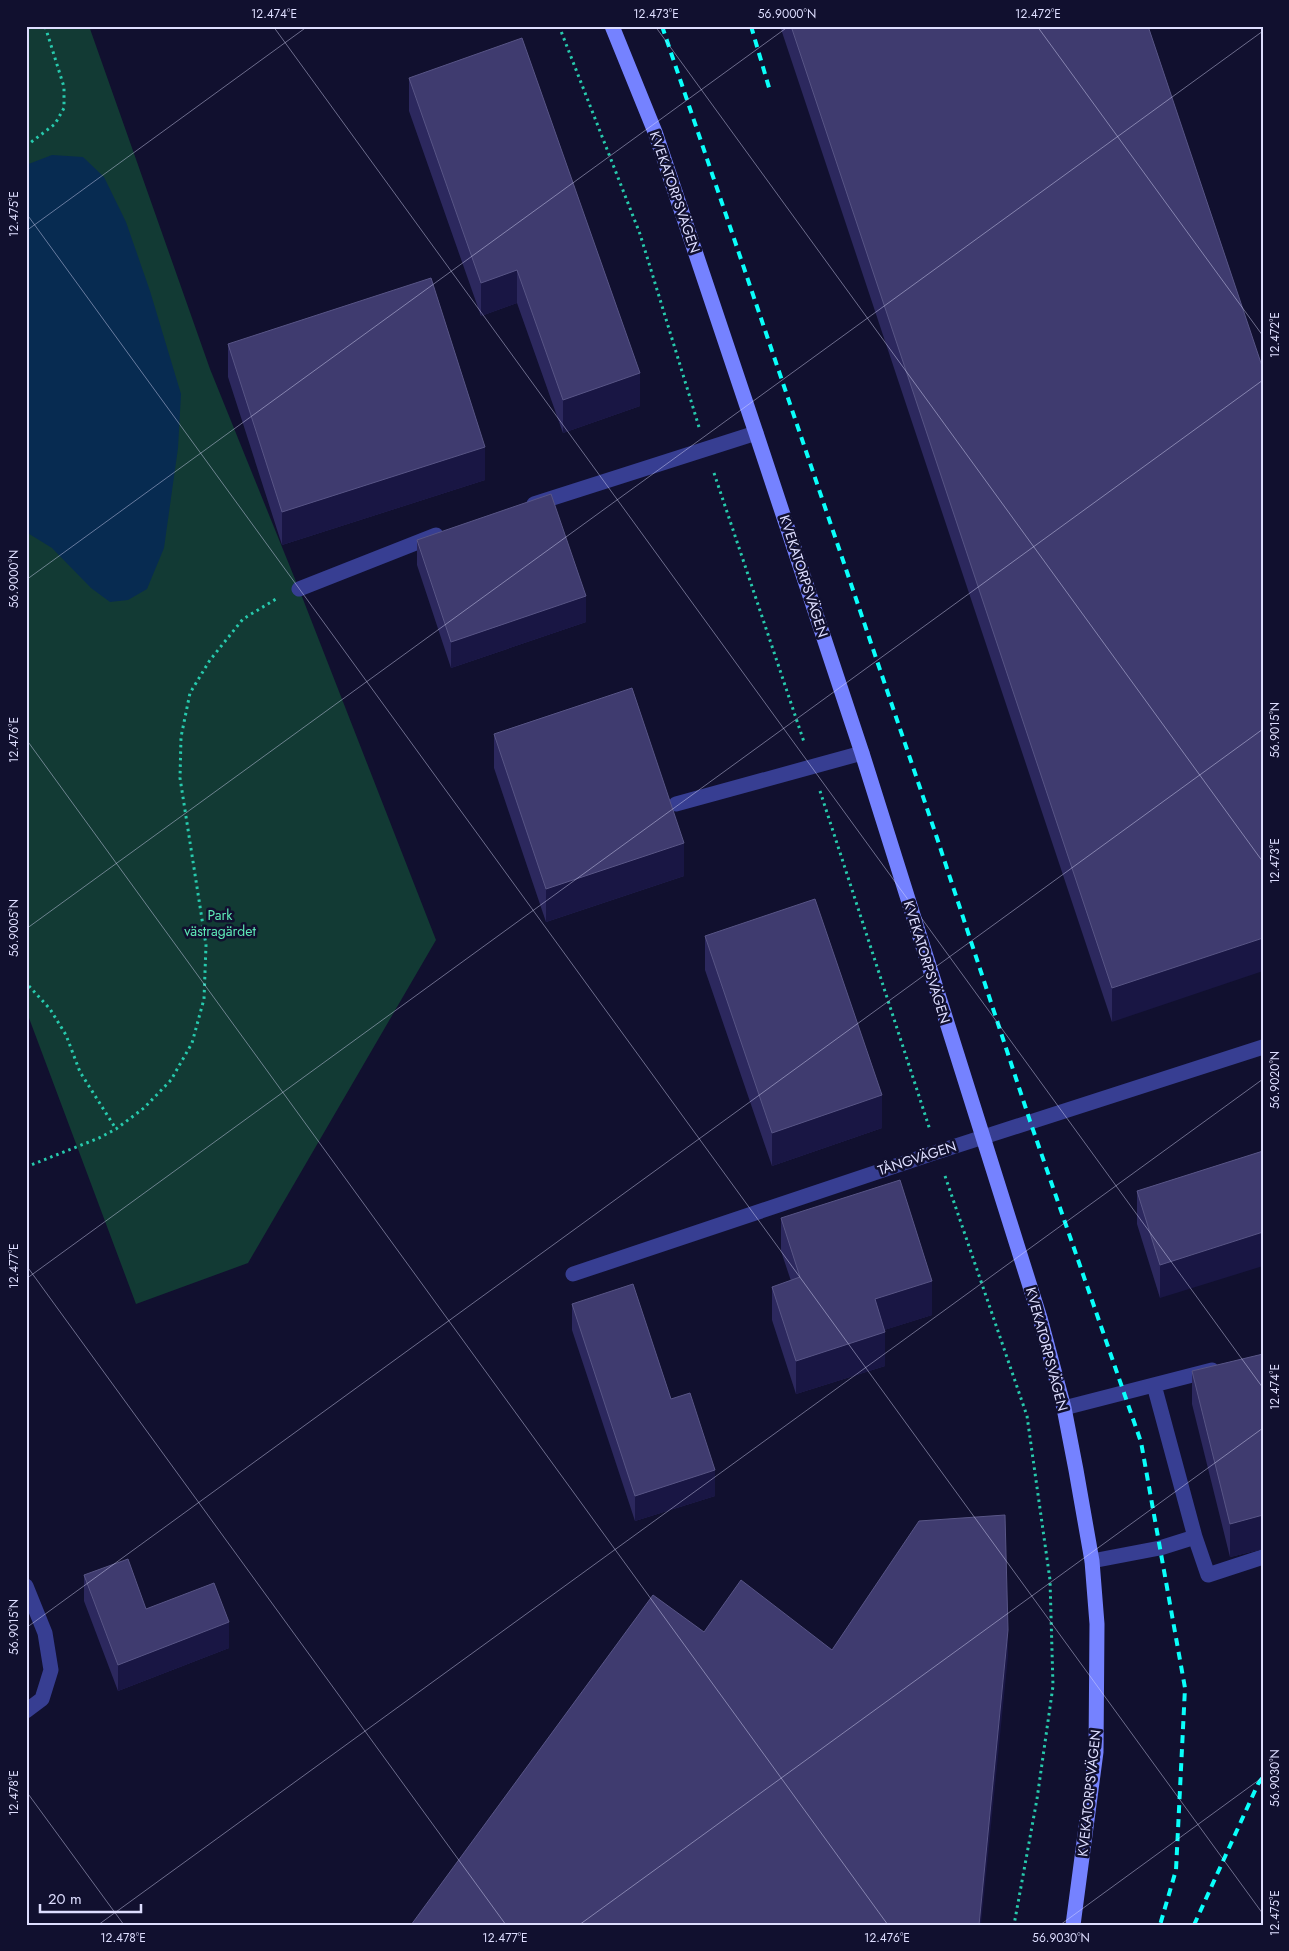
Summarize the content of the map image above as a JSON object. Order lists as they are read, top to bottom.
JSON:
{
  "streets": {
    "street": ["KVEKATORPSVÄGEN", "TÅNGVÄGEN"]
  },
  "crossings": [
    ["KVEKATORPSVÄGEN", "TÅNGVÄGEN"]
  ],
  "parks": ["Park västragärdet"],
  "scale_bar": "20 m",
  "coordinates": [
    "12.474°E",
    "12.473°E",
    "56.9000°N",
    "12.472°E",
    "12.475°E",
    "56.9015°N",
    "12.476°E",
    "56.9005°N",
    "56.9020°N",
    "12.477°E",
    "56.9030°N",
    "12.478°E"
  ]
}
